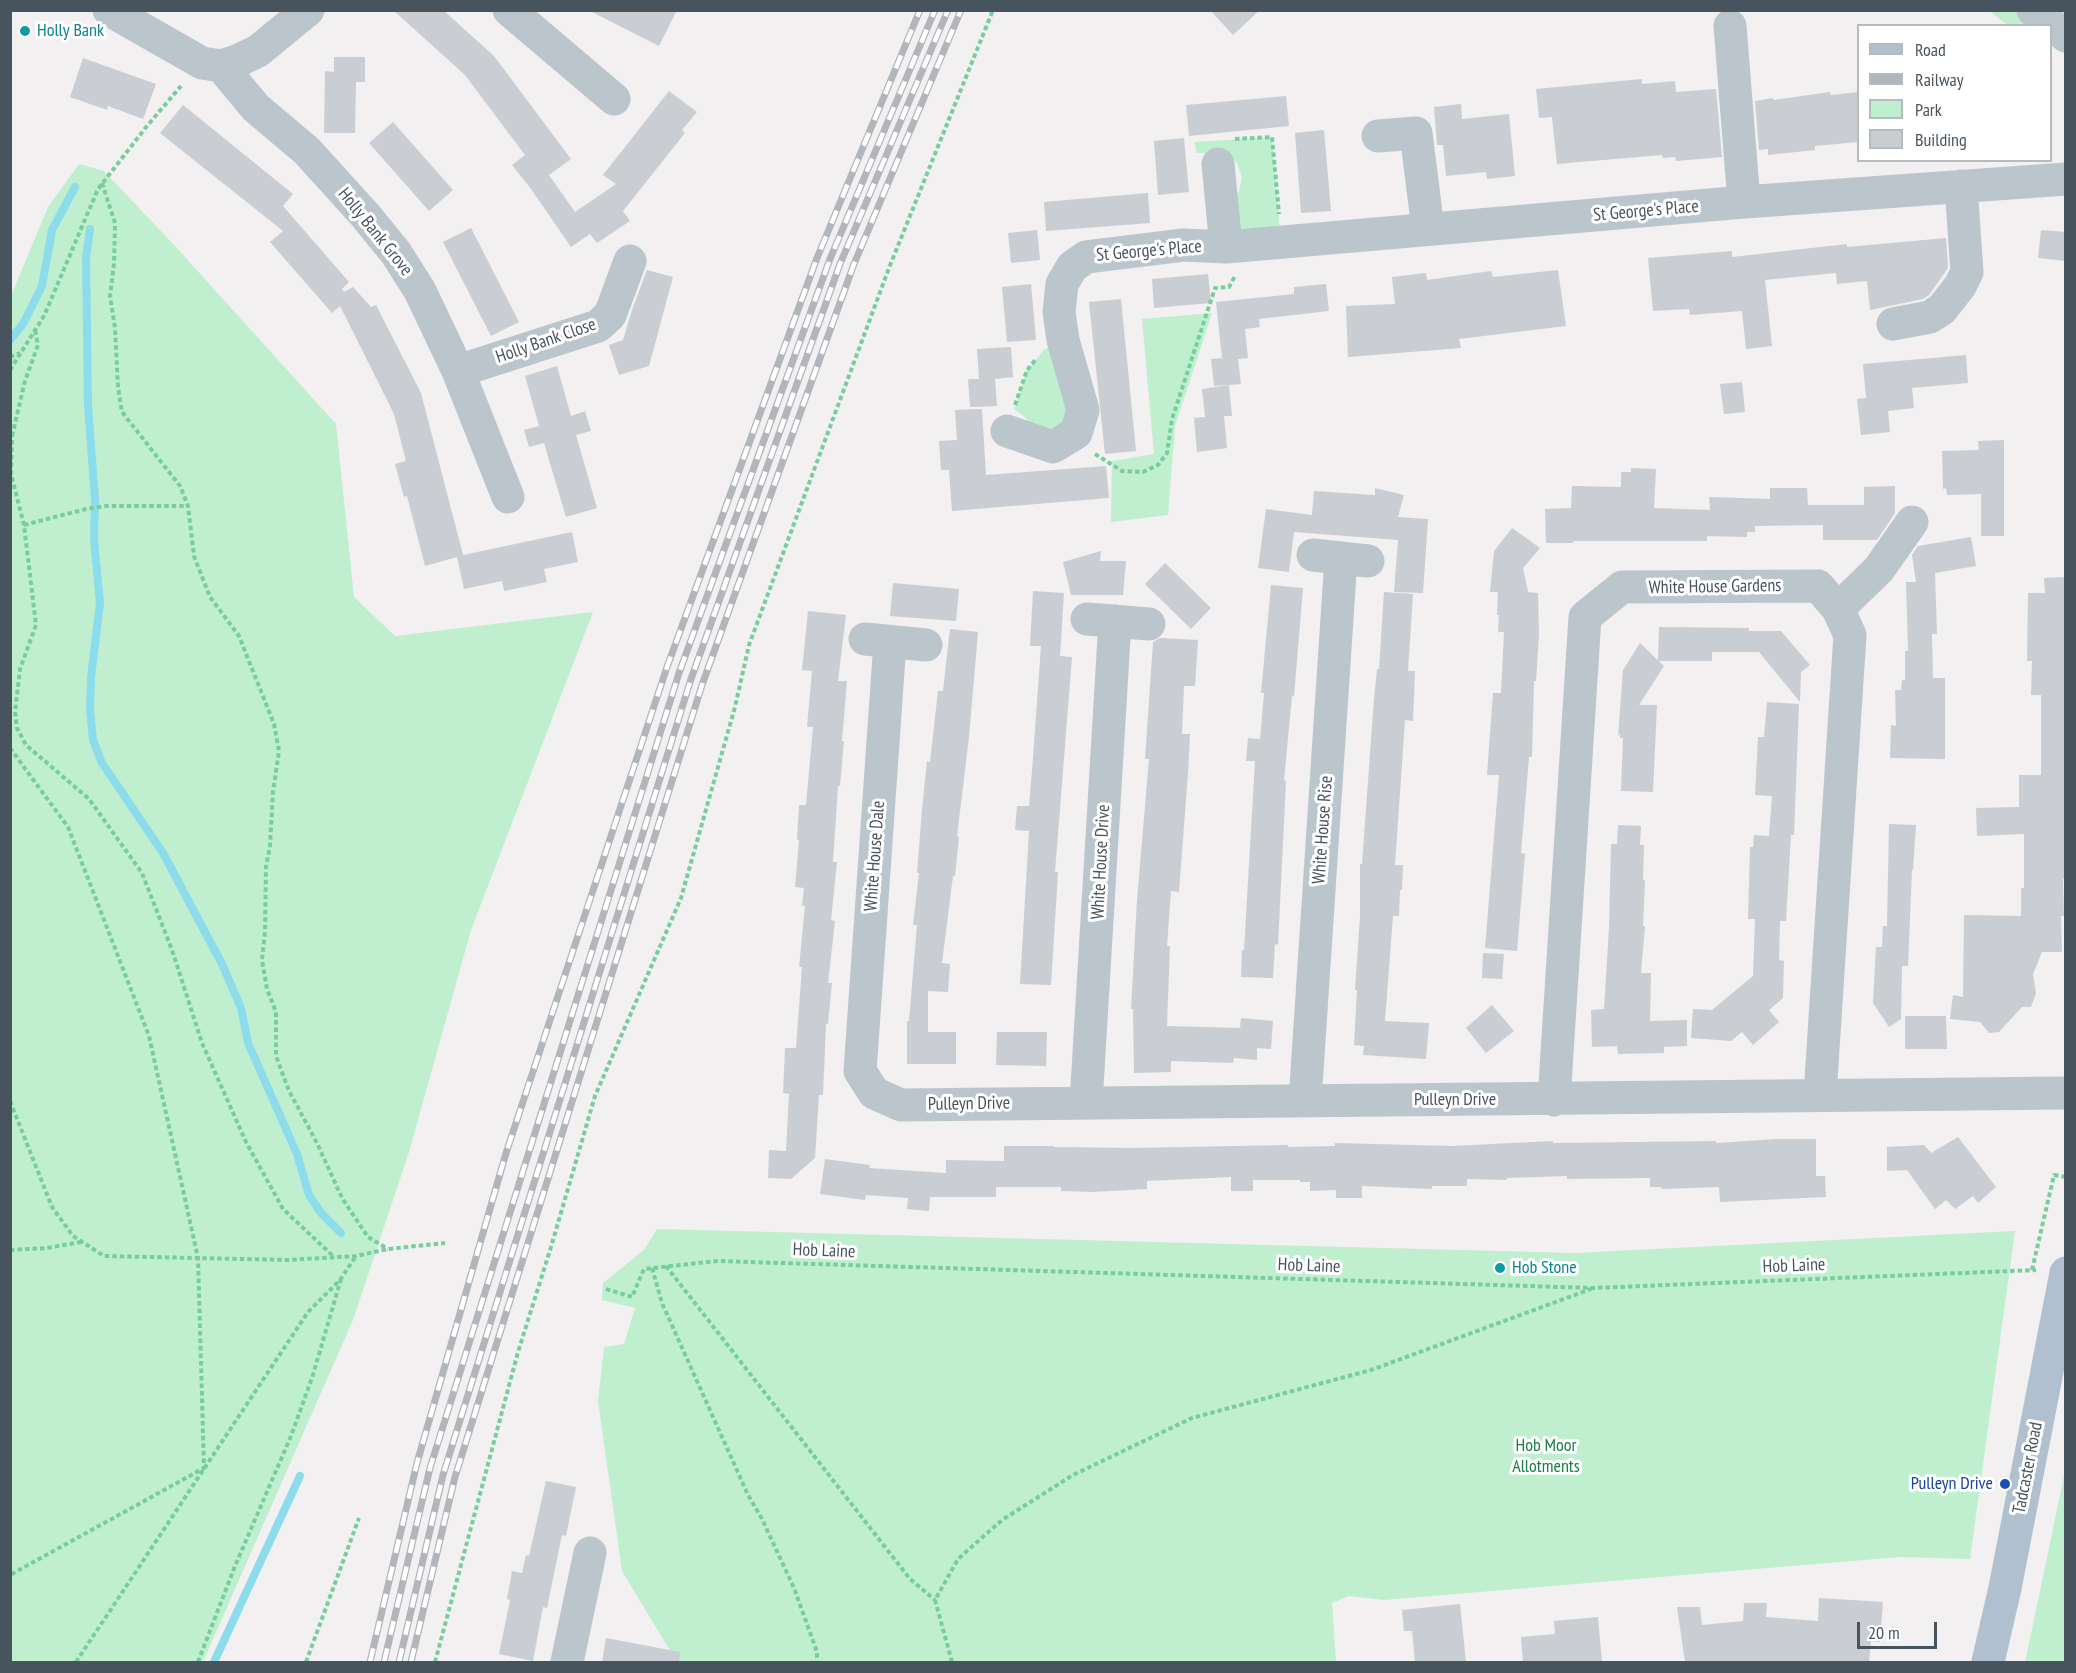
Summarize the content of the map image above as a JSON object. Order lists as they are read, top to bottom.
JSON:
{
  "streets": {
    "main road": ["Tadcaster Road"],
    "street": [
      "St George's Place",
      "Holly Bank Grove",
      "Holly Bank Close",
      "White House Gardens",
      "White House Rise",
      "White House Dale",
      "White House Drive",
      "Pulleyn Drive"
    ],
    "path": ["Hob Laine"]
  },
  "crossings": [
    ["Holly Bank Grove", "Holly Bank Close"],
    ["White House Gardens", "Pulleyn Drive"],
    ["White House Rise", "Pulleyn Drive"],
    ["White House Dale", "Pulleyn Drive"],
    ["White House Drive", "Pulleyn Drive"]
  ],
  "parks": ["Hob Moor Allotments"],
  "places": ["Holly Bank", "Hob Stone", "Pulleyn Drive"],
  "legend": [
    "Road",
    "Railway",
    "Park",
    "Building"
  ],
  "scale_bar": "20 m"
}
